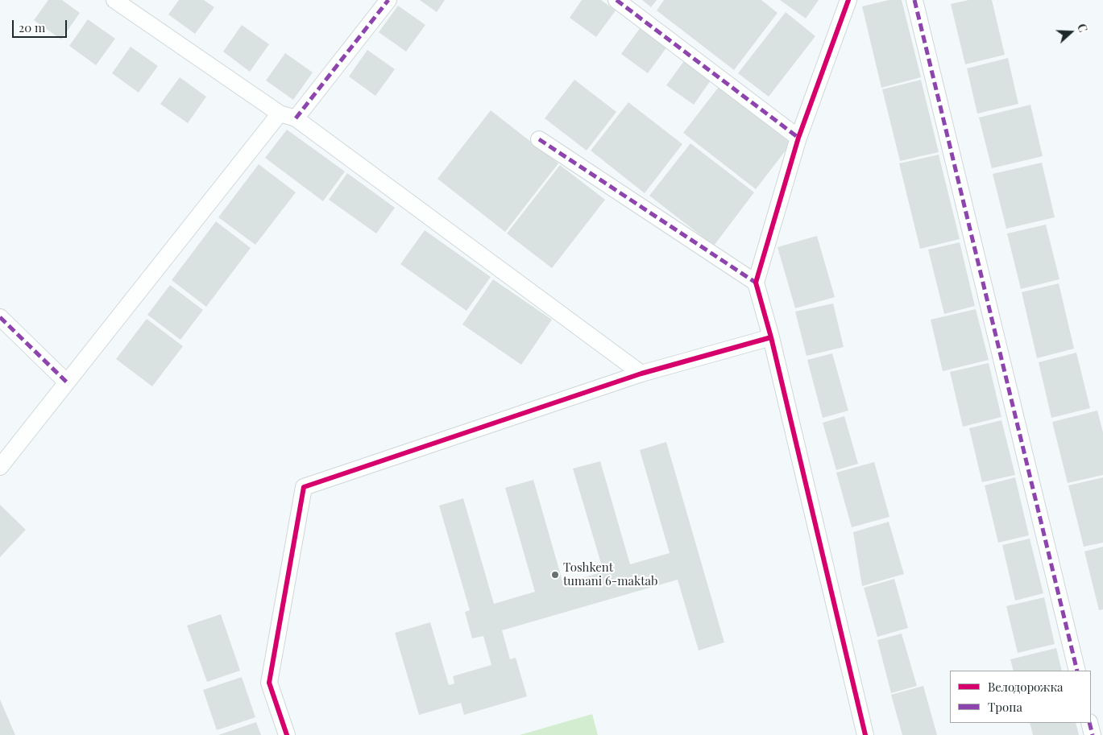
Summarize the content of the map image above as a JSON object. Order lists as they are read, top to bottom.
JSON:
{
  "places": ["Toshkent tumani 6-maktab"],
  "legend": ["Велодорожка", "Тропа"],
  "scale_bar": "20 m",
  "north": "right"
}
